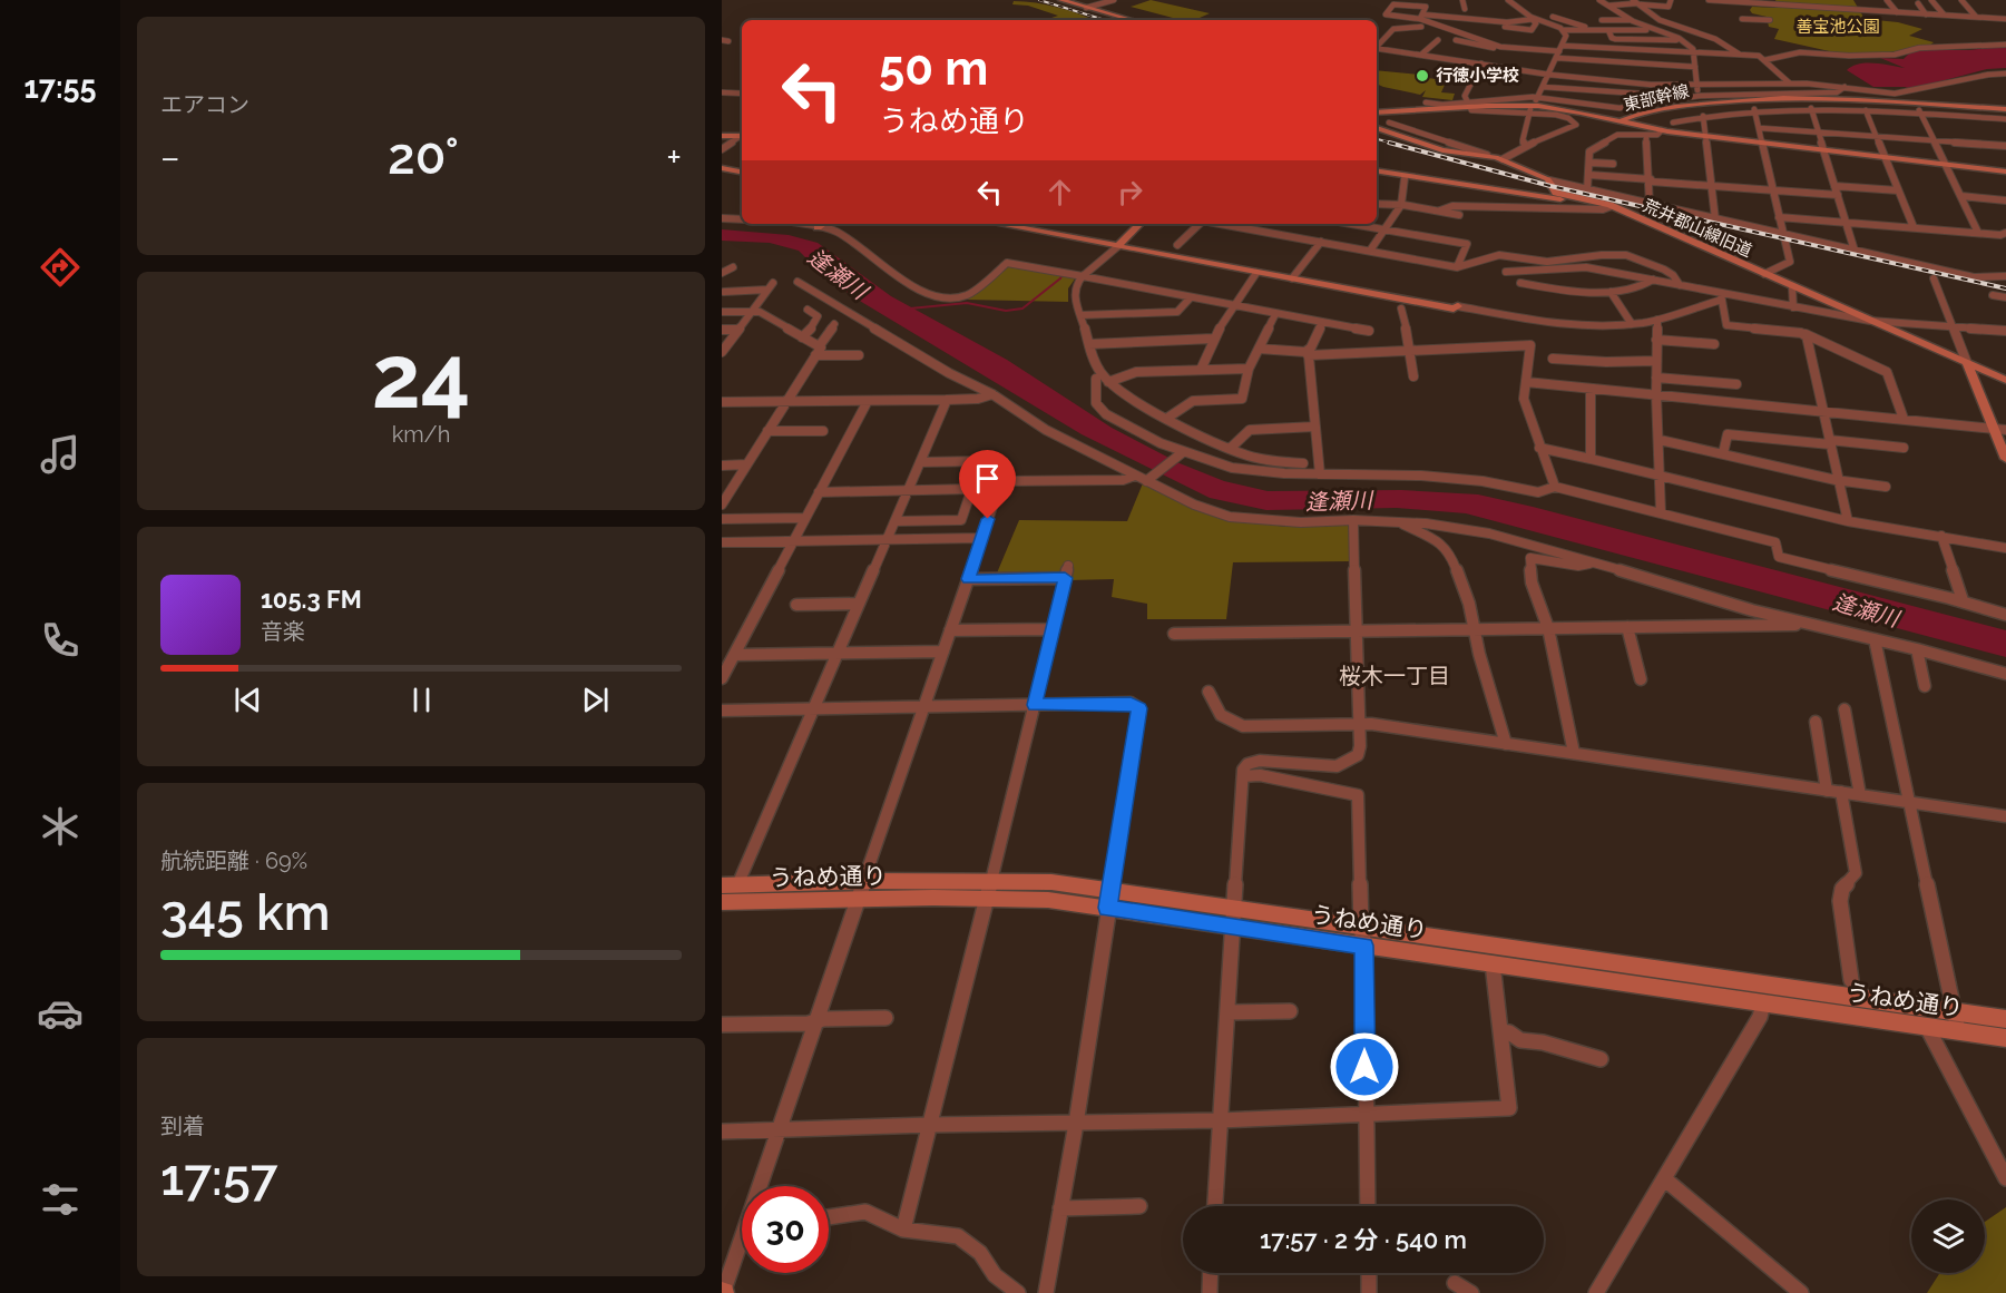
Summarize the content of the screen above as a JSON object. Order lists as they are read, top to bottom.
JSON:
{
  "streets": {
    "street": ["東部幹線", "荒井郡山線旧道", "うねめ通り"]
  },
  "districts": ["桜木一丁目"],
  "water": ["逢瀬川"],
  "parks": ["善宝池公園"],
  "places": ["行徳小学校"],
  "page": {
    "tabs": "17:55",
    "tile": [
      "エアコン",
      ["24", "km/h"],
      ["航続距離 · 69%", "345 km"],
      ["到着", "17:57"]
    ],
    "turn": ["50 m", "うねめ通り"],
    "heat": ["−", "20°", "+"],
    "song": ["105.3 FM", "音楽"],
    "limit": "30",
    "trip": "17:57 · 2 分 · 540 m"
  }
}
